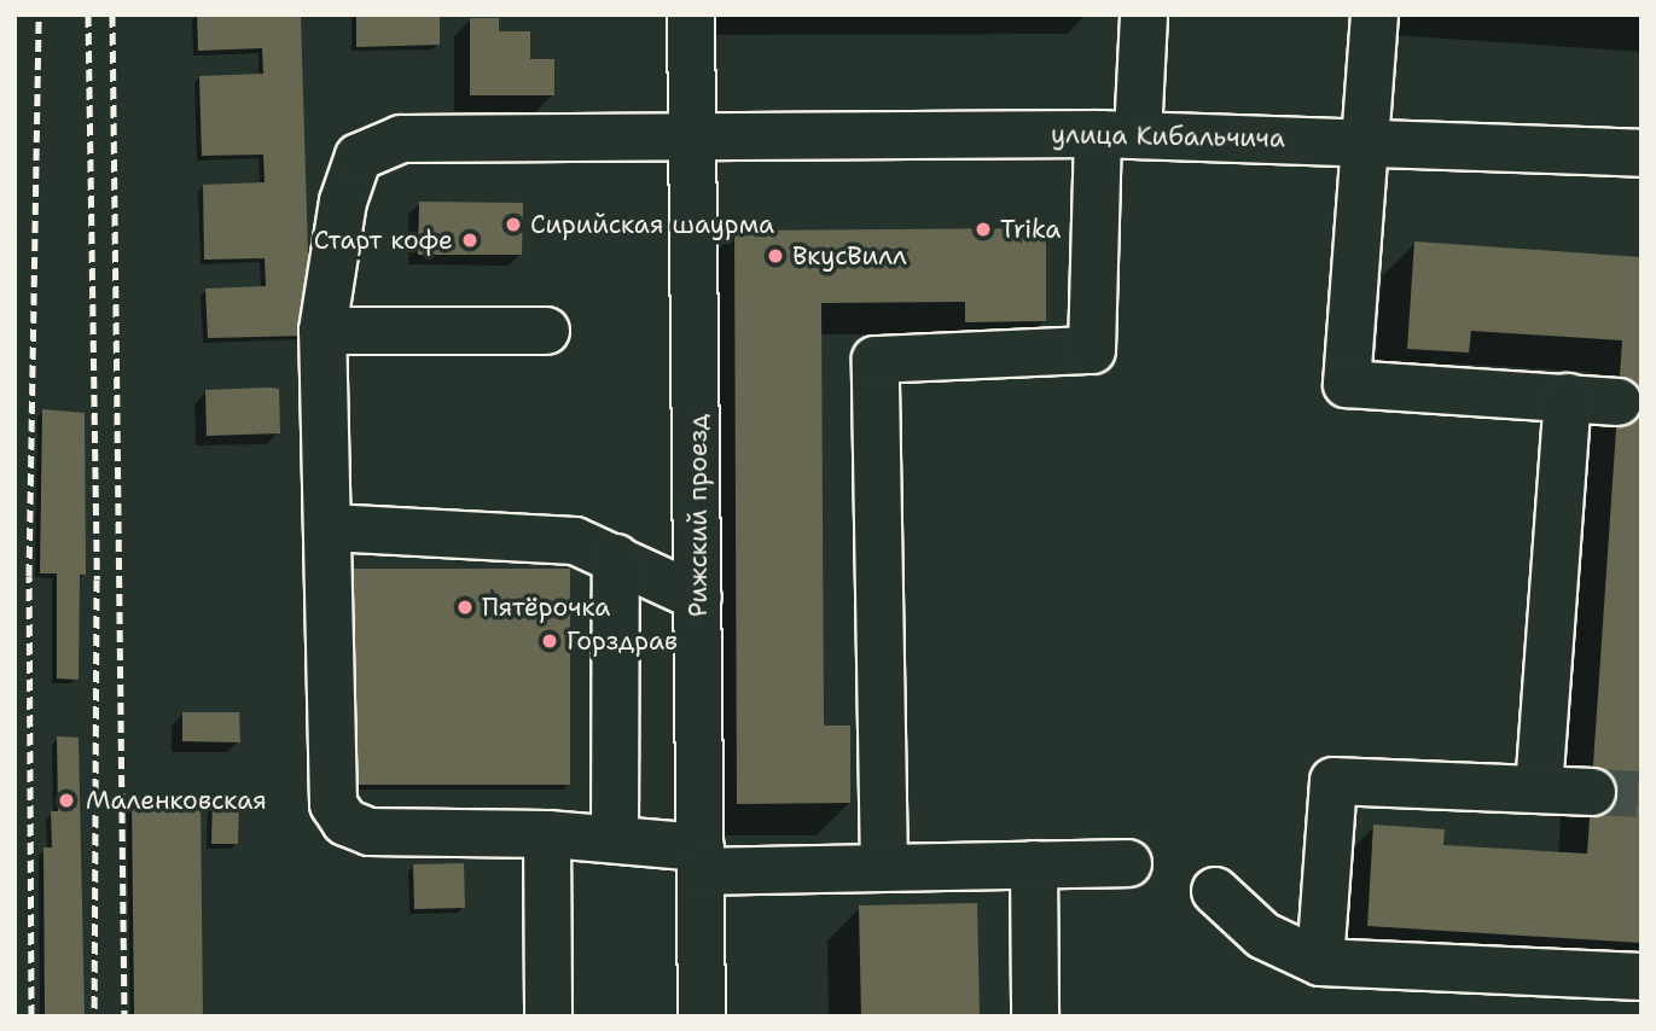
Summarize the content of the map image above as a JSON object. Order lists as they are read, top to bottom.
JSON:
{
  "streets": {
    "street": ["улица Кибальчича", "Рижский проезд"]
  },
  "crossings": [
    ["улица Кибальчича", "Рижский проезд"]
  ],
  "places": [
    "Сирийская шаурма",
    "Trika",
    "Старт кофе",
    "ВкусВилл",
    "Пятёрочка",
    "Горздрав",
    "Маленковская"
  ]
}
